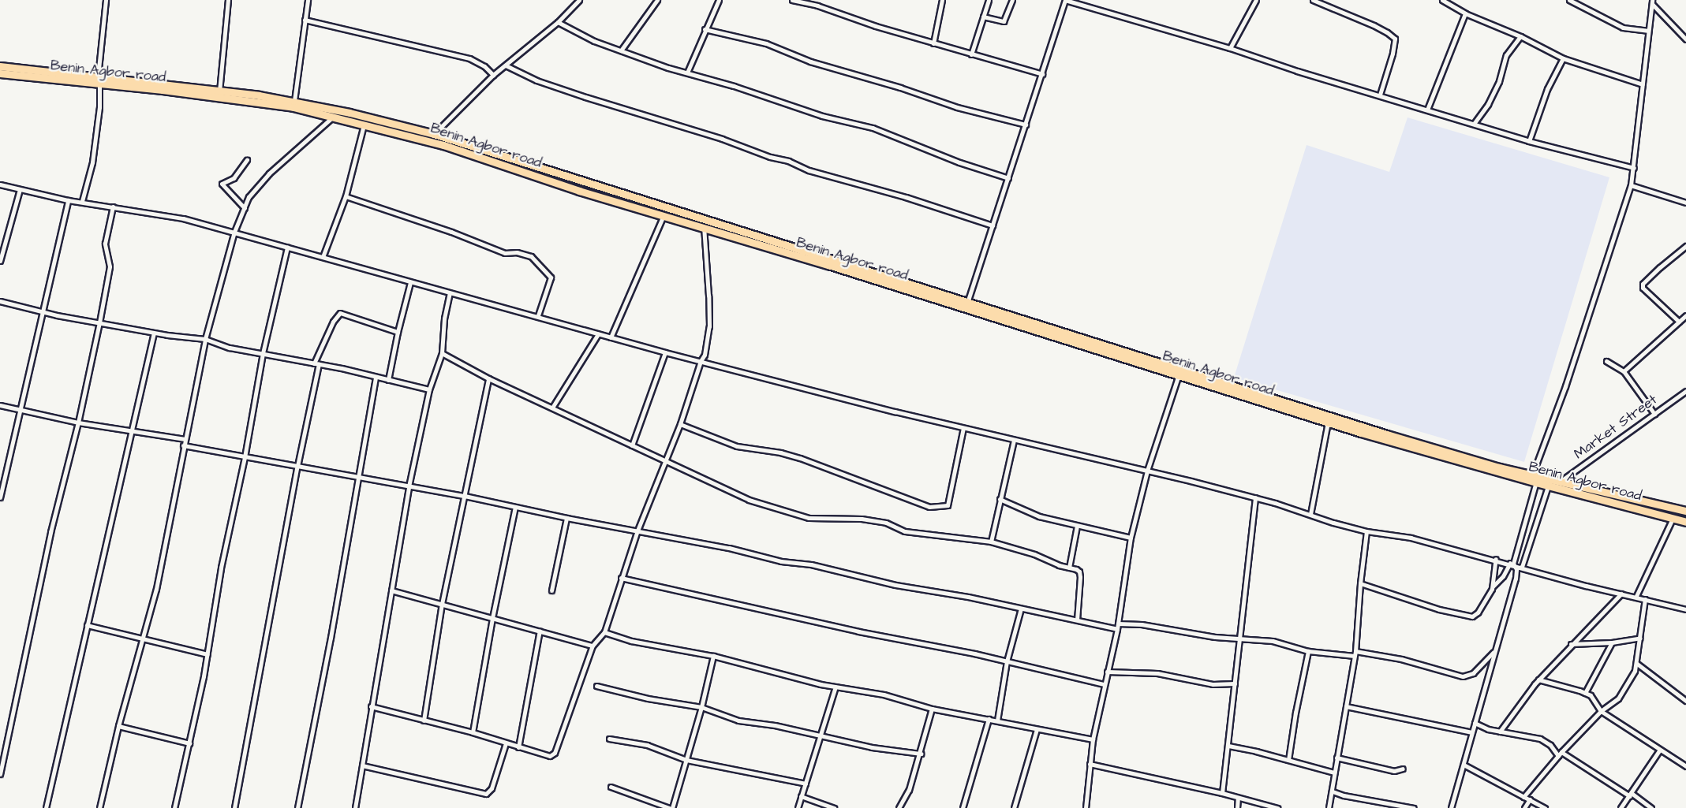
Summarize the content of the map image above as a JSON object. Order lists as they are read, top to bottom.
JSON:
{
  "streets": {
    "highway": ["Benin Agbor road"],
    "street": ["Market Street"]
  },
  "crossings": [
    ["Benin Agbor road", "Market Street"]
  ]
}
